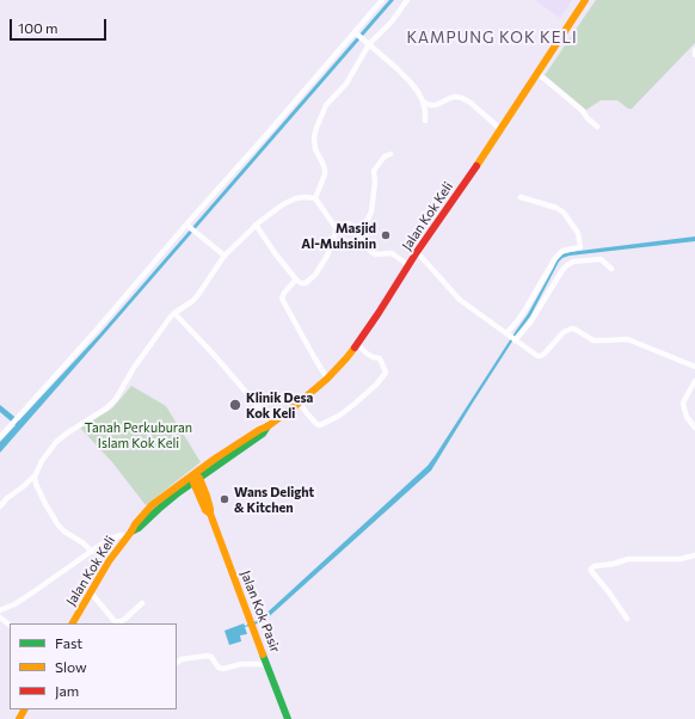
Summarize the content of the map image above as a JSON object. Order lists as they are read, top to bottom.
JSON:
{
  "streets": {
    "street": ["Jalan Kok Keli", "Jalan Kok Pasir"]
  },
  "crossings": [
    ["Jalan Kok Keli", "Jalan Kok Pasir"]
  ],
  "districts": ["KAMPUNG KOK KELI"],
  "parks": ["Tanah Perkuburan Islam Kok Keli"],
  "places": ["Masjid Al-Muhsinin", "Klinik Desa Kok Keli", "Wans Delight & Kitchen"],
  "legend": ["Fast", "Slow", "Jam"],
  "scale_bar": "100 m"
}
